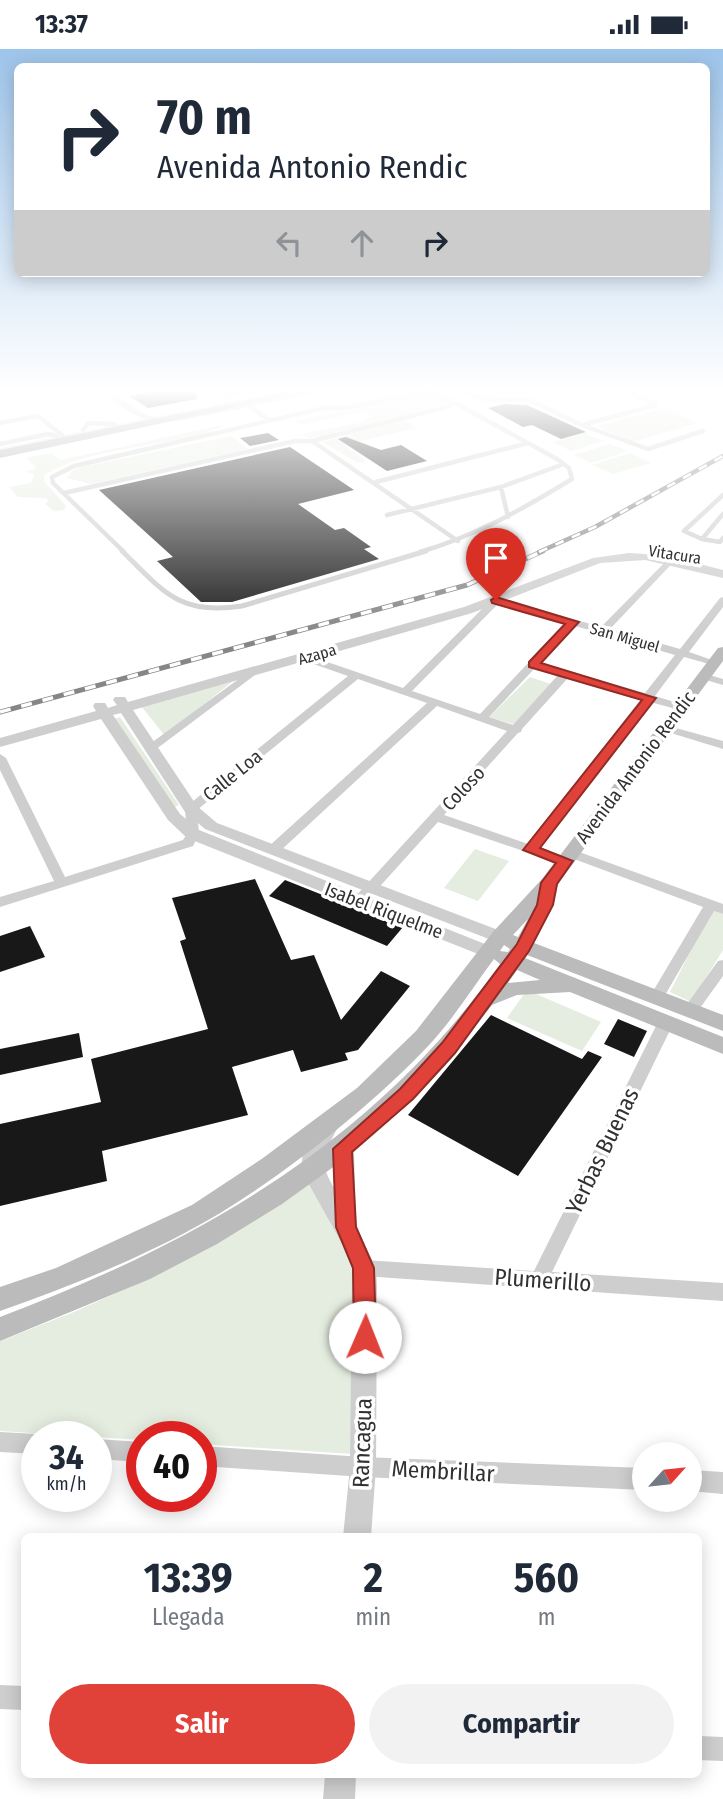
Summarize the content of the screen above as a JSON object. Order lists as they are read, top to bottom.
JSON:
{
  "streets": {
    "main road": ["Avenida Antonio Rendic", "Isabel Riquelme"],
    "street": [
      "Vitacura",
      "San Miguel",
      "Azapa",
      "Calle Loa",
      "Coloso",
      "Yerbas Buenas",
      "Plumerillo",
      "Rancagua",
      "Membrillar"
    ]
  },
  "crossings": [
    ["Vitacura", "Azapa"],
    ["San Miguel", "Azapa"],
    ["San Miguel", "Avenida Antonio Rendic"],
    ["Azapa", "Isabel Riquelme"],
    ["Avenida Antonio Rendic", "Isabel Riquelme"],
    ["Avenida Antonio Rendic", "Rancagua"],
    ["Calle Loa", "Isabel Riquelme"],
    ["Coloso", "Isabel Riquelme"],
    ["Isabel Riquelme", "Yerbas Buenas"],
    ["Yerbas Buenas", "Plumerillo"],
    ["Plumerillo", "Rancagua"],
    ["Rancagua", "Membrillar"]
  ],
  "north": "top right",
  "page": {
    "status": "13:37",
    "turn": ["70 m", "Avenida Antonio Rendic"],
    "speed": "34 km/h",
    "limit": "40",
    "eta": [
      "13:39",
      "Llegada",
      "2",
      "min",
      "560",
      "m"
    ],
    "buttons": ["Salir", "Compartir"]
  }
}
